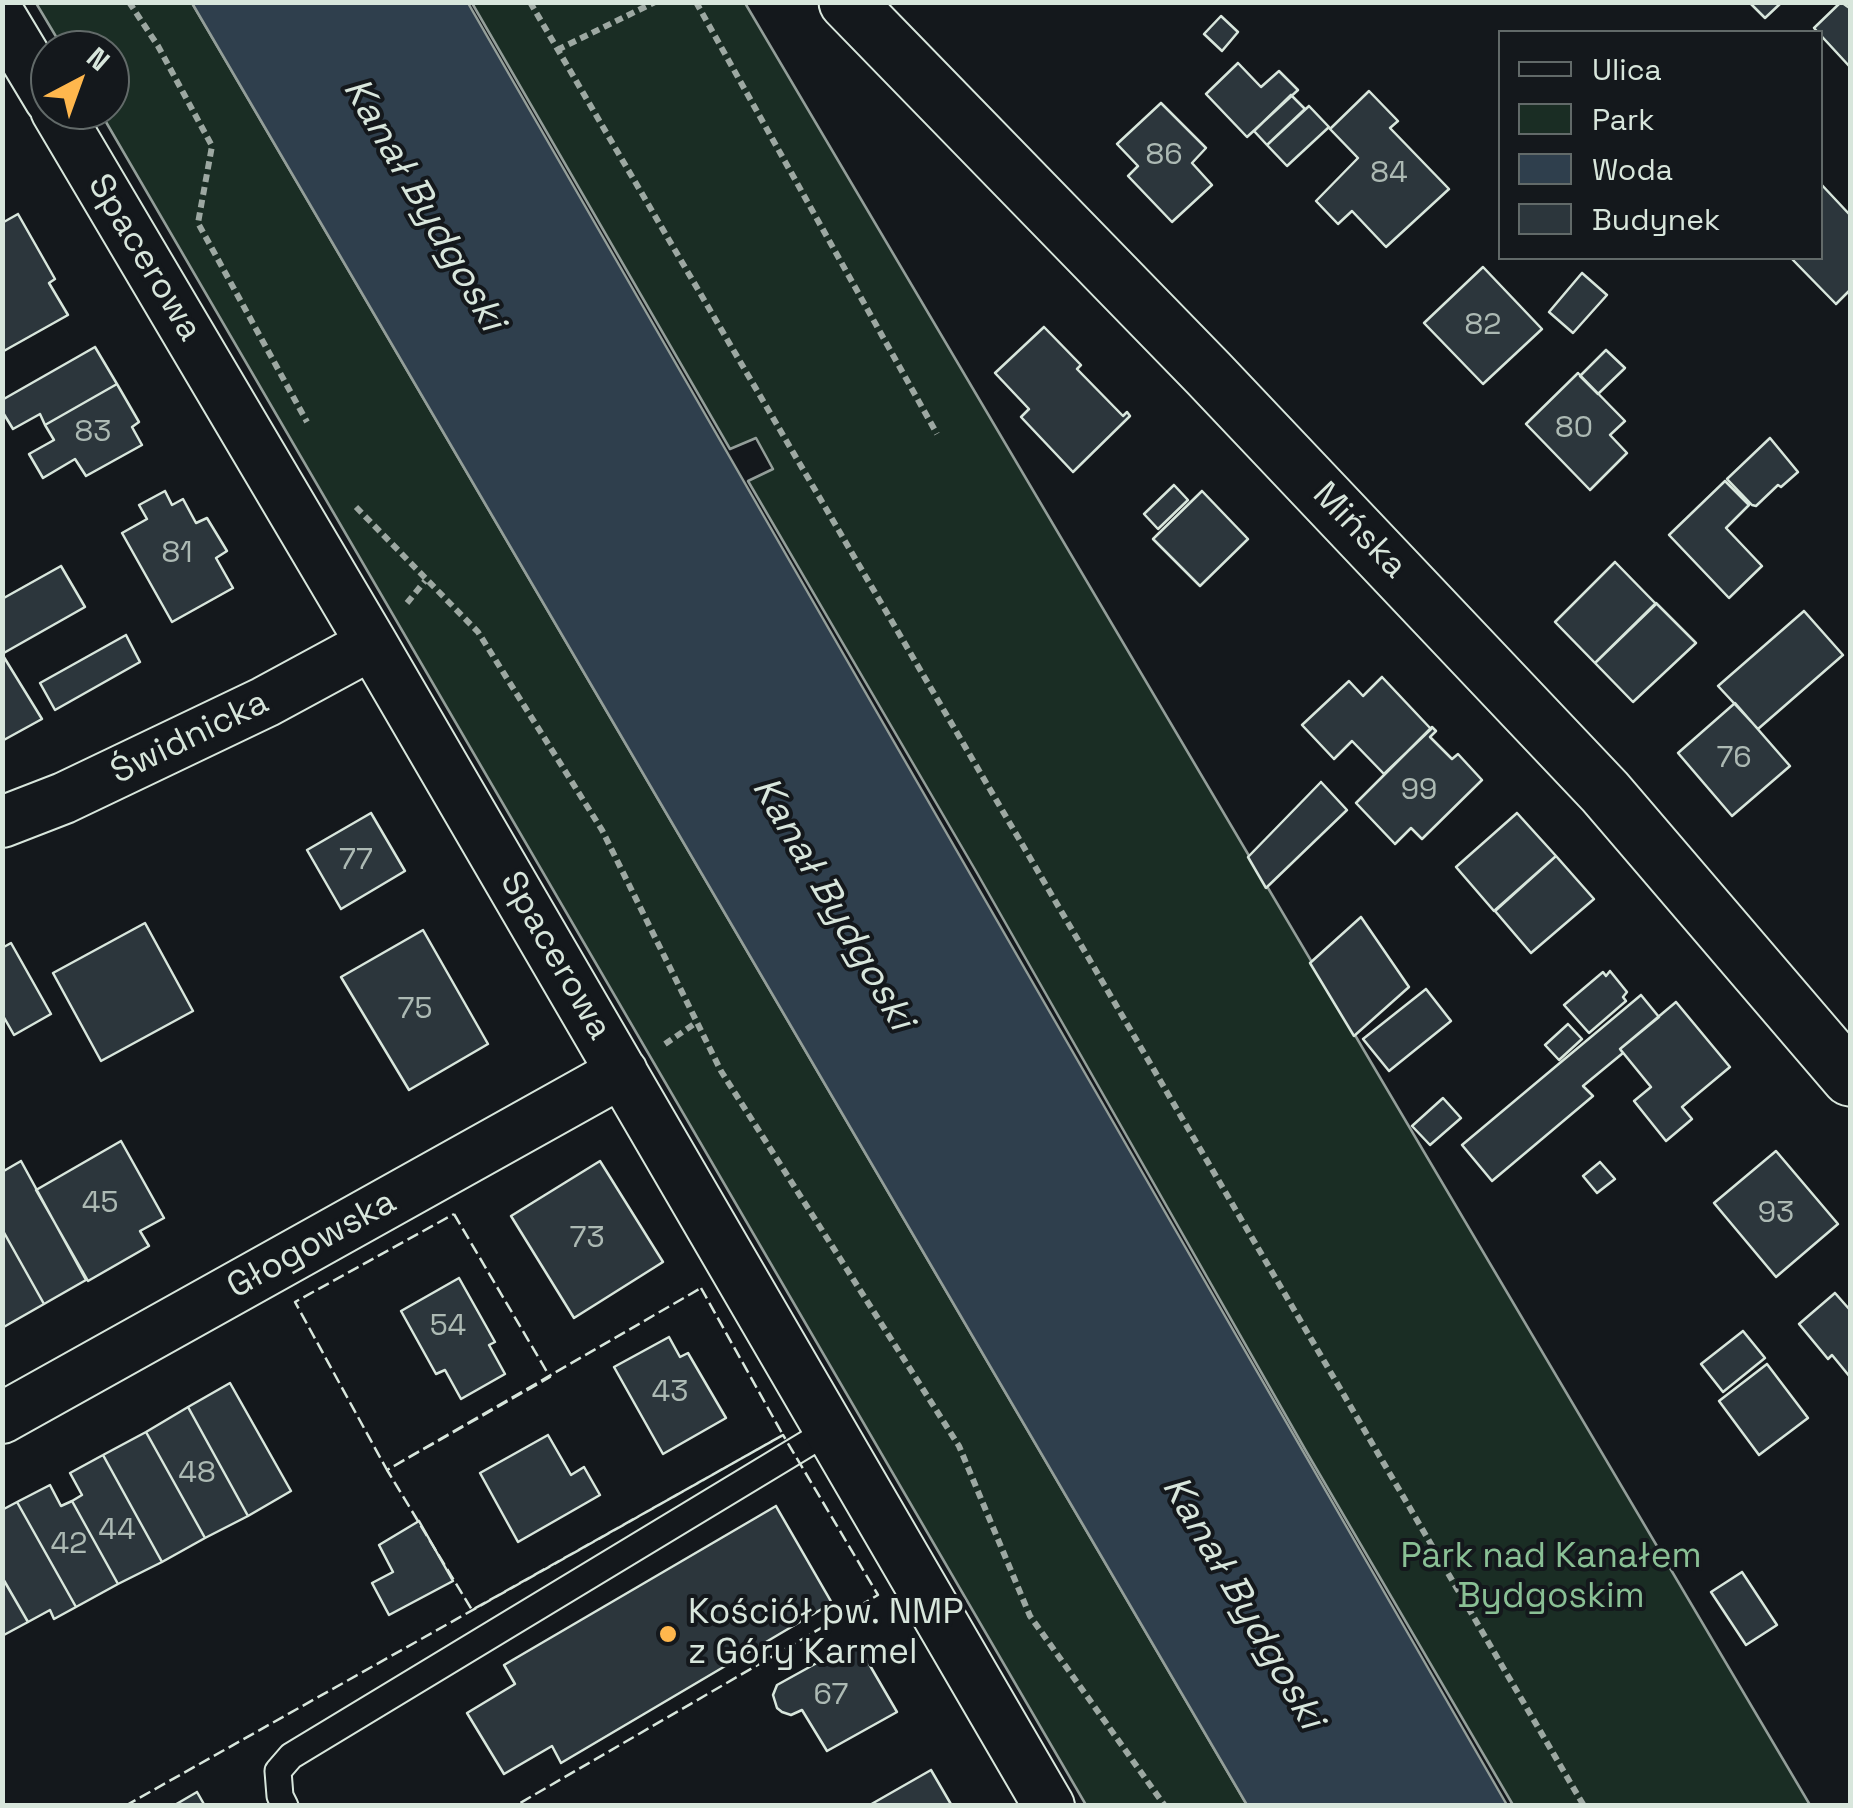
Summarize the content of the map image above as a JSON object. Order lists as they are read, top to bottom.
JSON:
{
  "streets": {
    "street": [
      "Spacerowa",
      "Mińska",
      "Świdnicka",
      "Głogowska"
    ]
  },
  "crossings": [
    ["Spacerowa", "Świdnicka"],
    ["Spacerowa", "Głogowska"]
  ],
  "water": ["Kanał Bydgoski"],
  "parks": ["Park nad Kanałem Bydgoskim"],
  "places": ["Kościół pw. NMP z Góry Karmel"],
  "house_numbers": [
    "86",
    "84",
    "82",
    "80",
    "83",
    "81",
    "76",
    "99",
    "77",
    "75",
    "45",
    "93",
    "73",
    "54",
    "43",
    "48",
    "44",
    "42",
    "67"
  ],
  "legend": [
    "Ulica",
    "Park",
    "Woda",
    "Budynek"
  ],
  "north": "top right"
}
